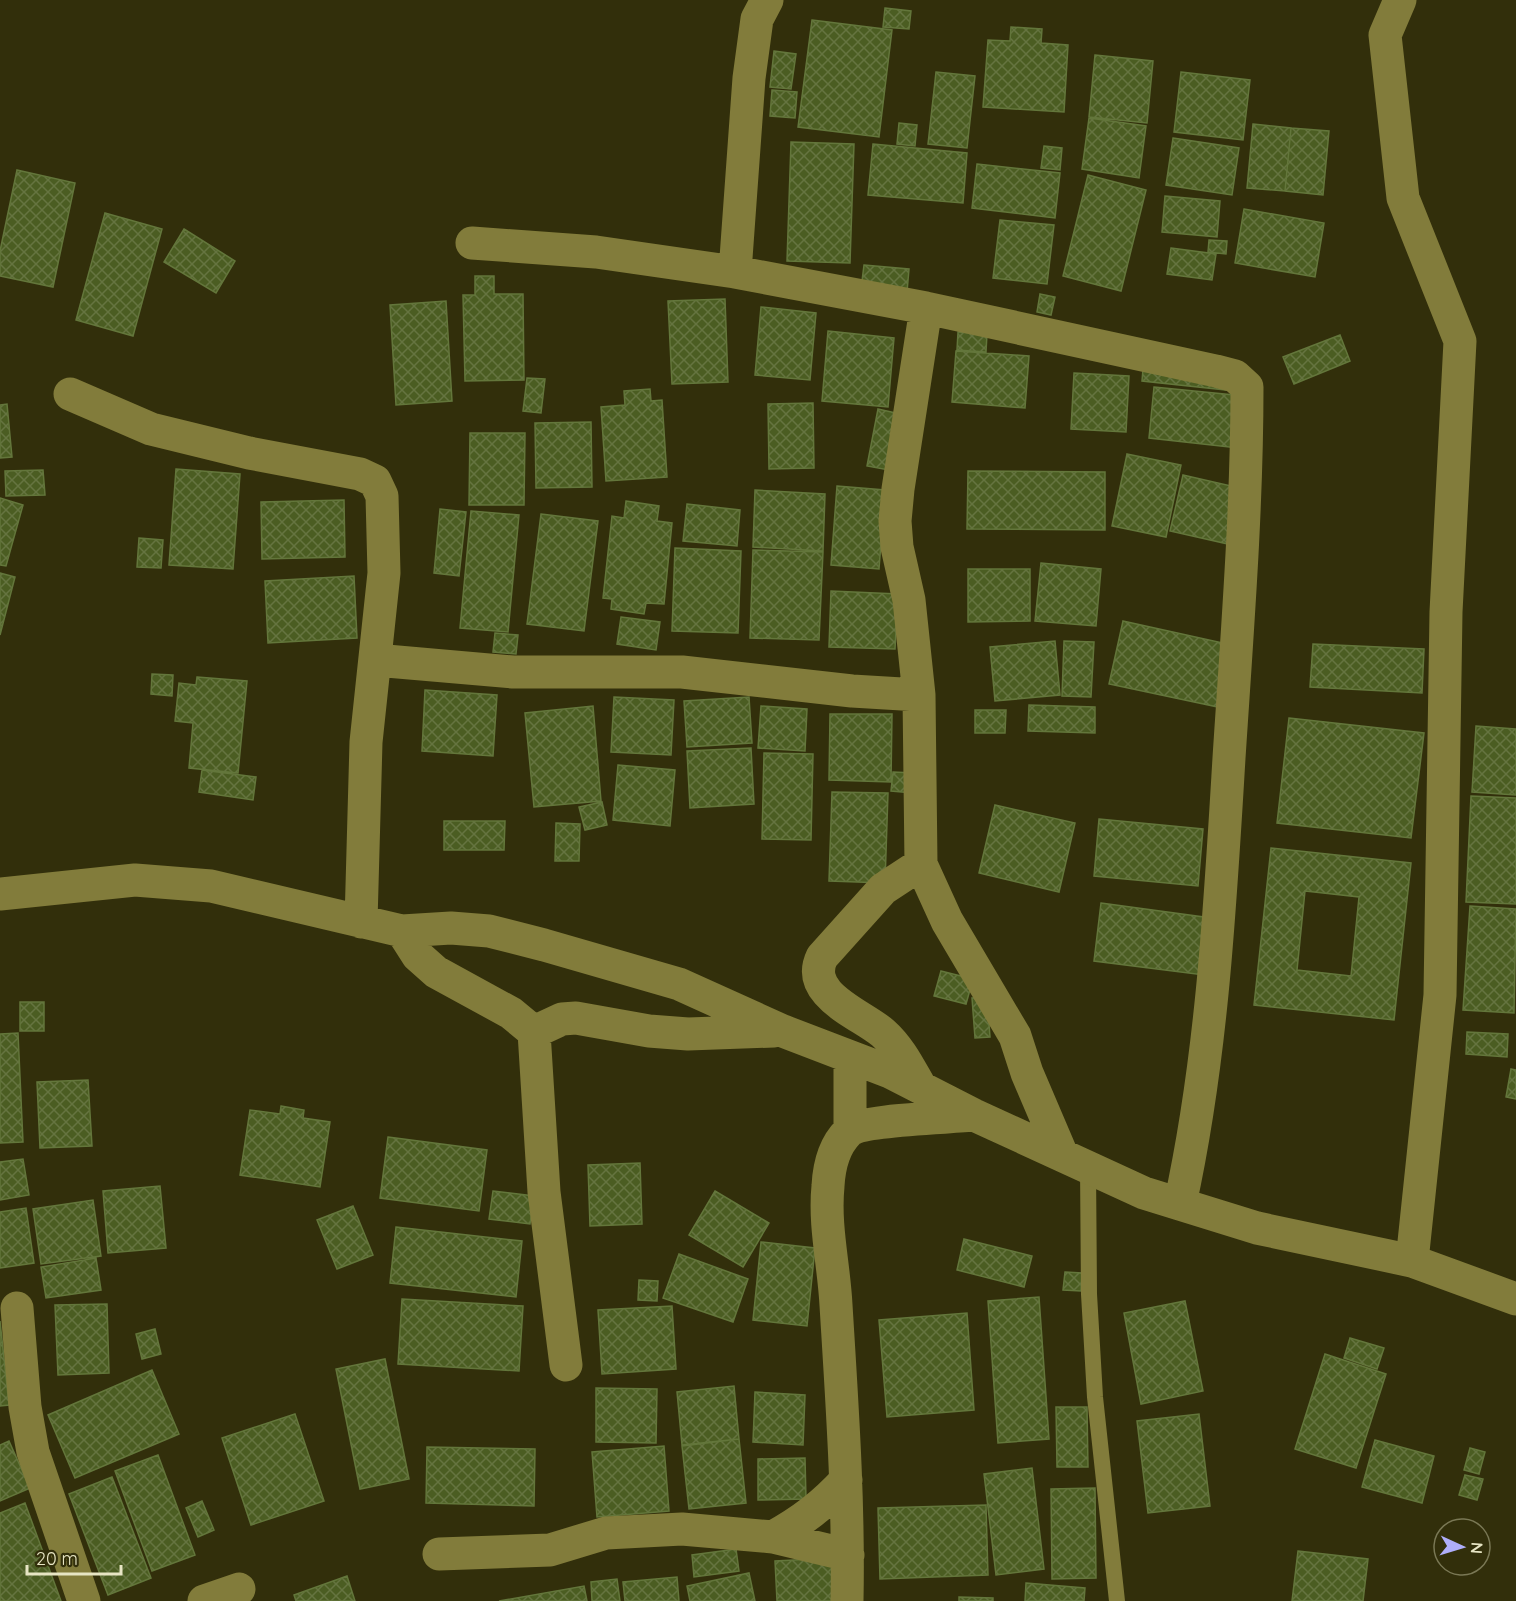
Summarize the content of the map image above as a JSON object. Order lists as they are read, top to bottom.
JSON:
{
  "scale_bar": "20 m",
  "north": "right"
}
